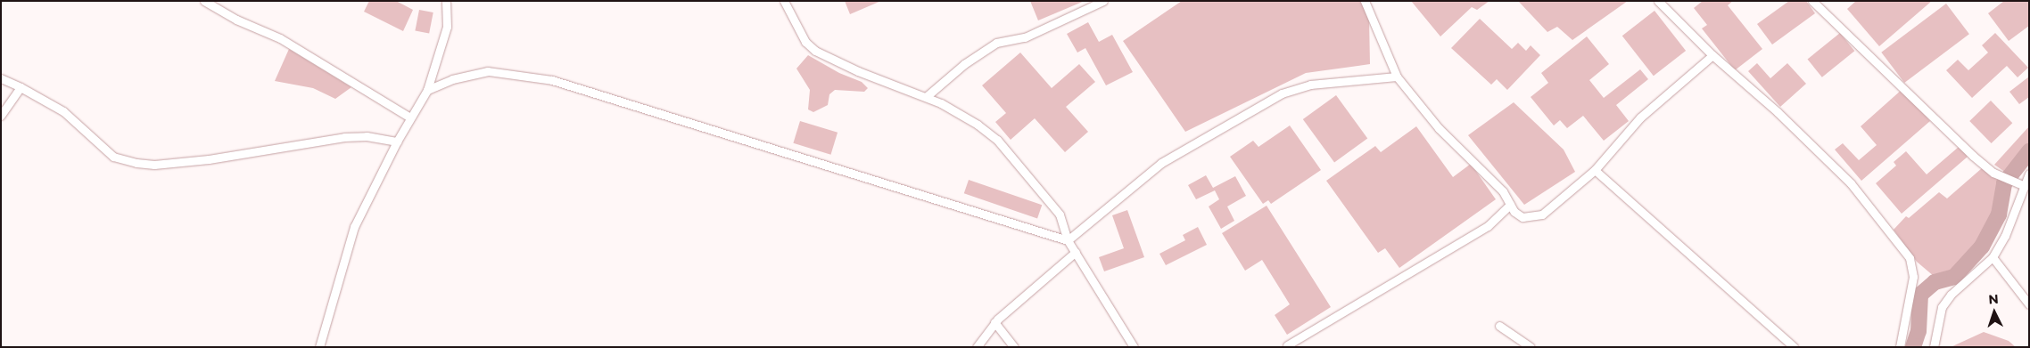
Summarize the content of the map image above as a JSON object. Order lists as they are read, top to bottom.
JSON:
{
  "north": "top"
}
